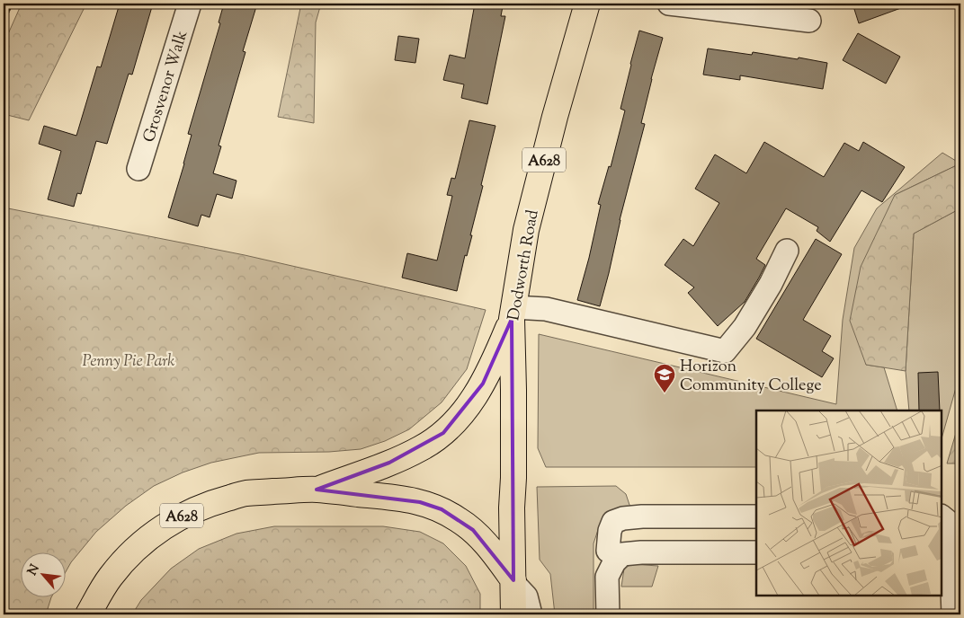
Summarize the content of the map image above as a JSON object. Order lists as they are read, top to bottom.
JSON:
{
  "streets": {
    "highway": ["A628", "Dodworth Road"],
    "street": ["Grosvenor Walk"]
  },
  "crossings": [
    ["A628", "Dodworth Road"]
  ],
  "parks": ["Penny Pie Park"],
  "places": {
    "school or university": ["Horizon Community College"]
  },
  "north": "top left"
}
